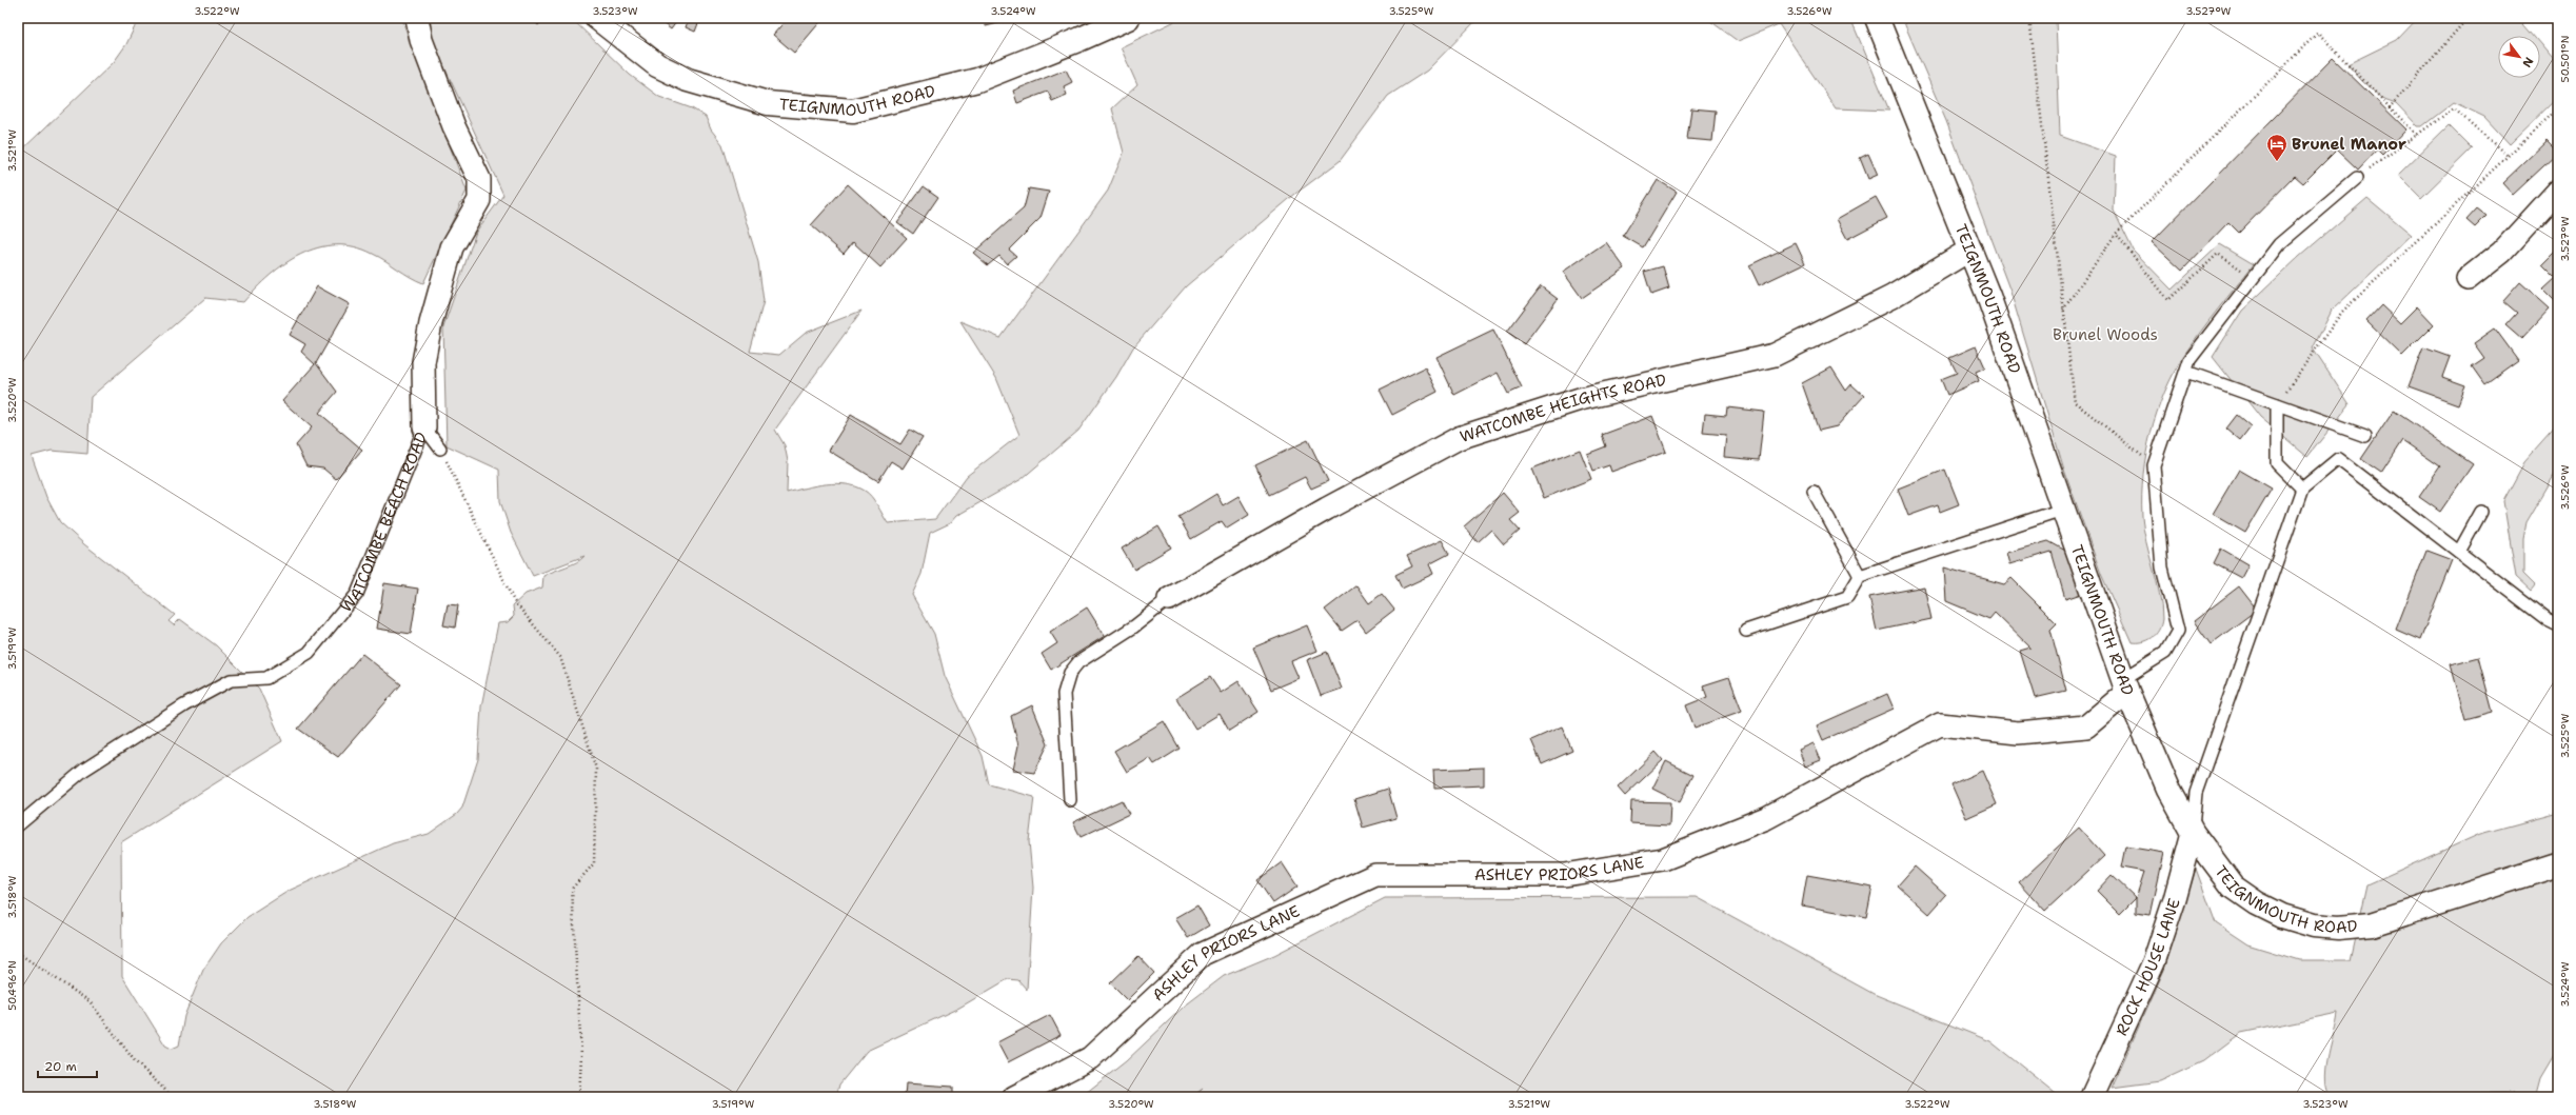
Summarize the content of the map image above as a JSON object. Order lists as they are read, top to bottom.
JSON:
{
  "streets": {
    "main road": ["TEIGNMOUTH ROAD"],
    "street": [
      "WATCOMBE HEIGHTS ROAD",
      "WATCOMBE BEACH ROAD",
      "ASHLEY PRIORS LANE",
      "ROCK HOUSE LANE"
    ]
  },
  "crossings": [
    ["TEIGNMOUTH ROAD", "WATCOMBE HEIGHTS ROAD"],
    ["TEIGNMOUTH ROAD", "ASHLEY PRIORS LANE"],
    ["TEIGNMOUTH ROAD", "ROCK HOUSE LANE"]
  ],
  "parks": ["Brunel Woods"],
  "places": {
    "hotel": ["Brunel Manor"]
  },
  "scale_bar": "20 m",
  "north": "bottom right",
  "coordinates": [
    "3.522°W",
    "3.523°W",
    "3.524°W",
    "3.525°W",
    "3.526°W",
    "3.527°W",
    "50.501°N",
    "3.521°W",
    "3.520°W",
    "3.519°W",
    "3.518°W",
    "50.496°N"
  ]
}
